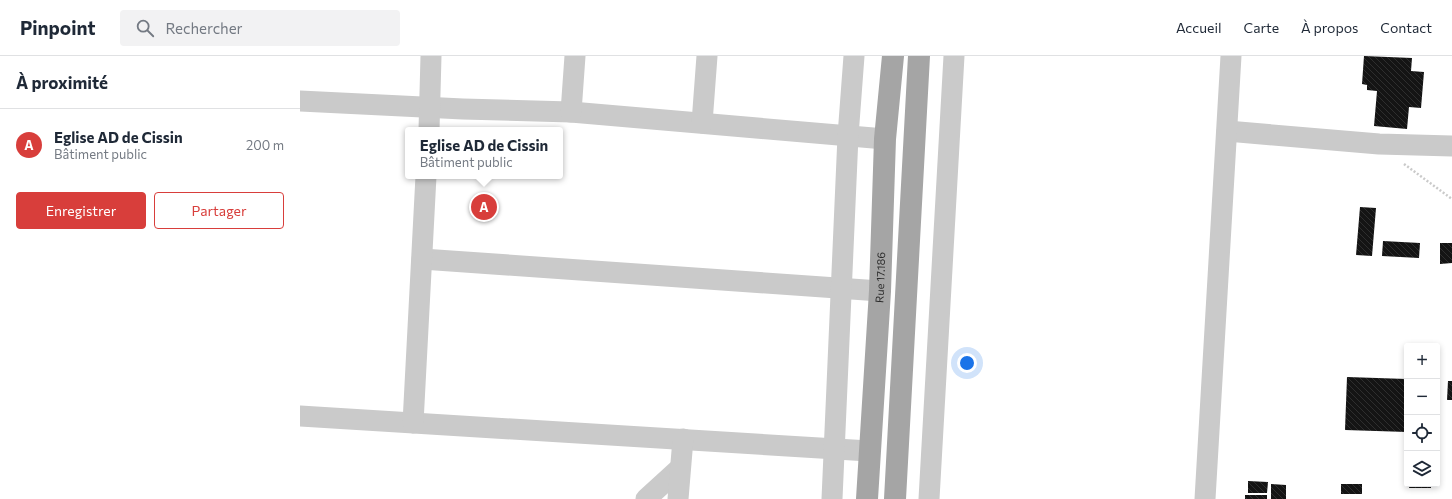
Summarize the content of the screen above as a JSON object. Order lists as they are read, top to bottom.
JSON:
{
  "streets": {
    "main road": ["Rue 17.186"]
  },
  "page": {
    "header": "Pinpoint",
    "search": "Rechercher",
    "nav": [
      "Accueil",
      "Carte",
      "À propos",
      "Contact"
    ],
    "heading": "À proximité",
    "list": [
      {
        "mark": "A",
        "name": "Eglise AD de Cissin",
        "note": "Bâtiment public",
        "value": "200 m"
      }
    ],
    "popup": ["Eglise AD de Cissin", "Bâtiment public"],
    "buttons": ["Enregistrer", "Partager"],
    "pins": "A",
    "map_buttons": ["+", "−"]
  }
}
